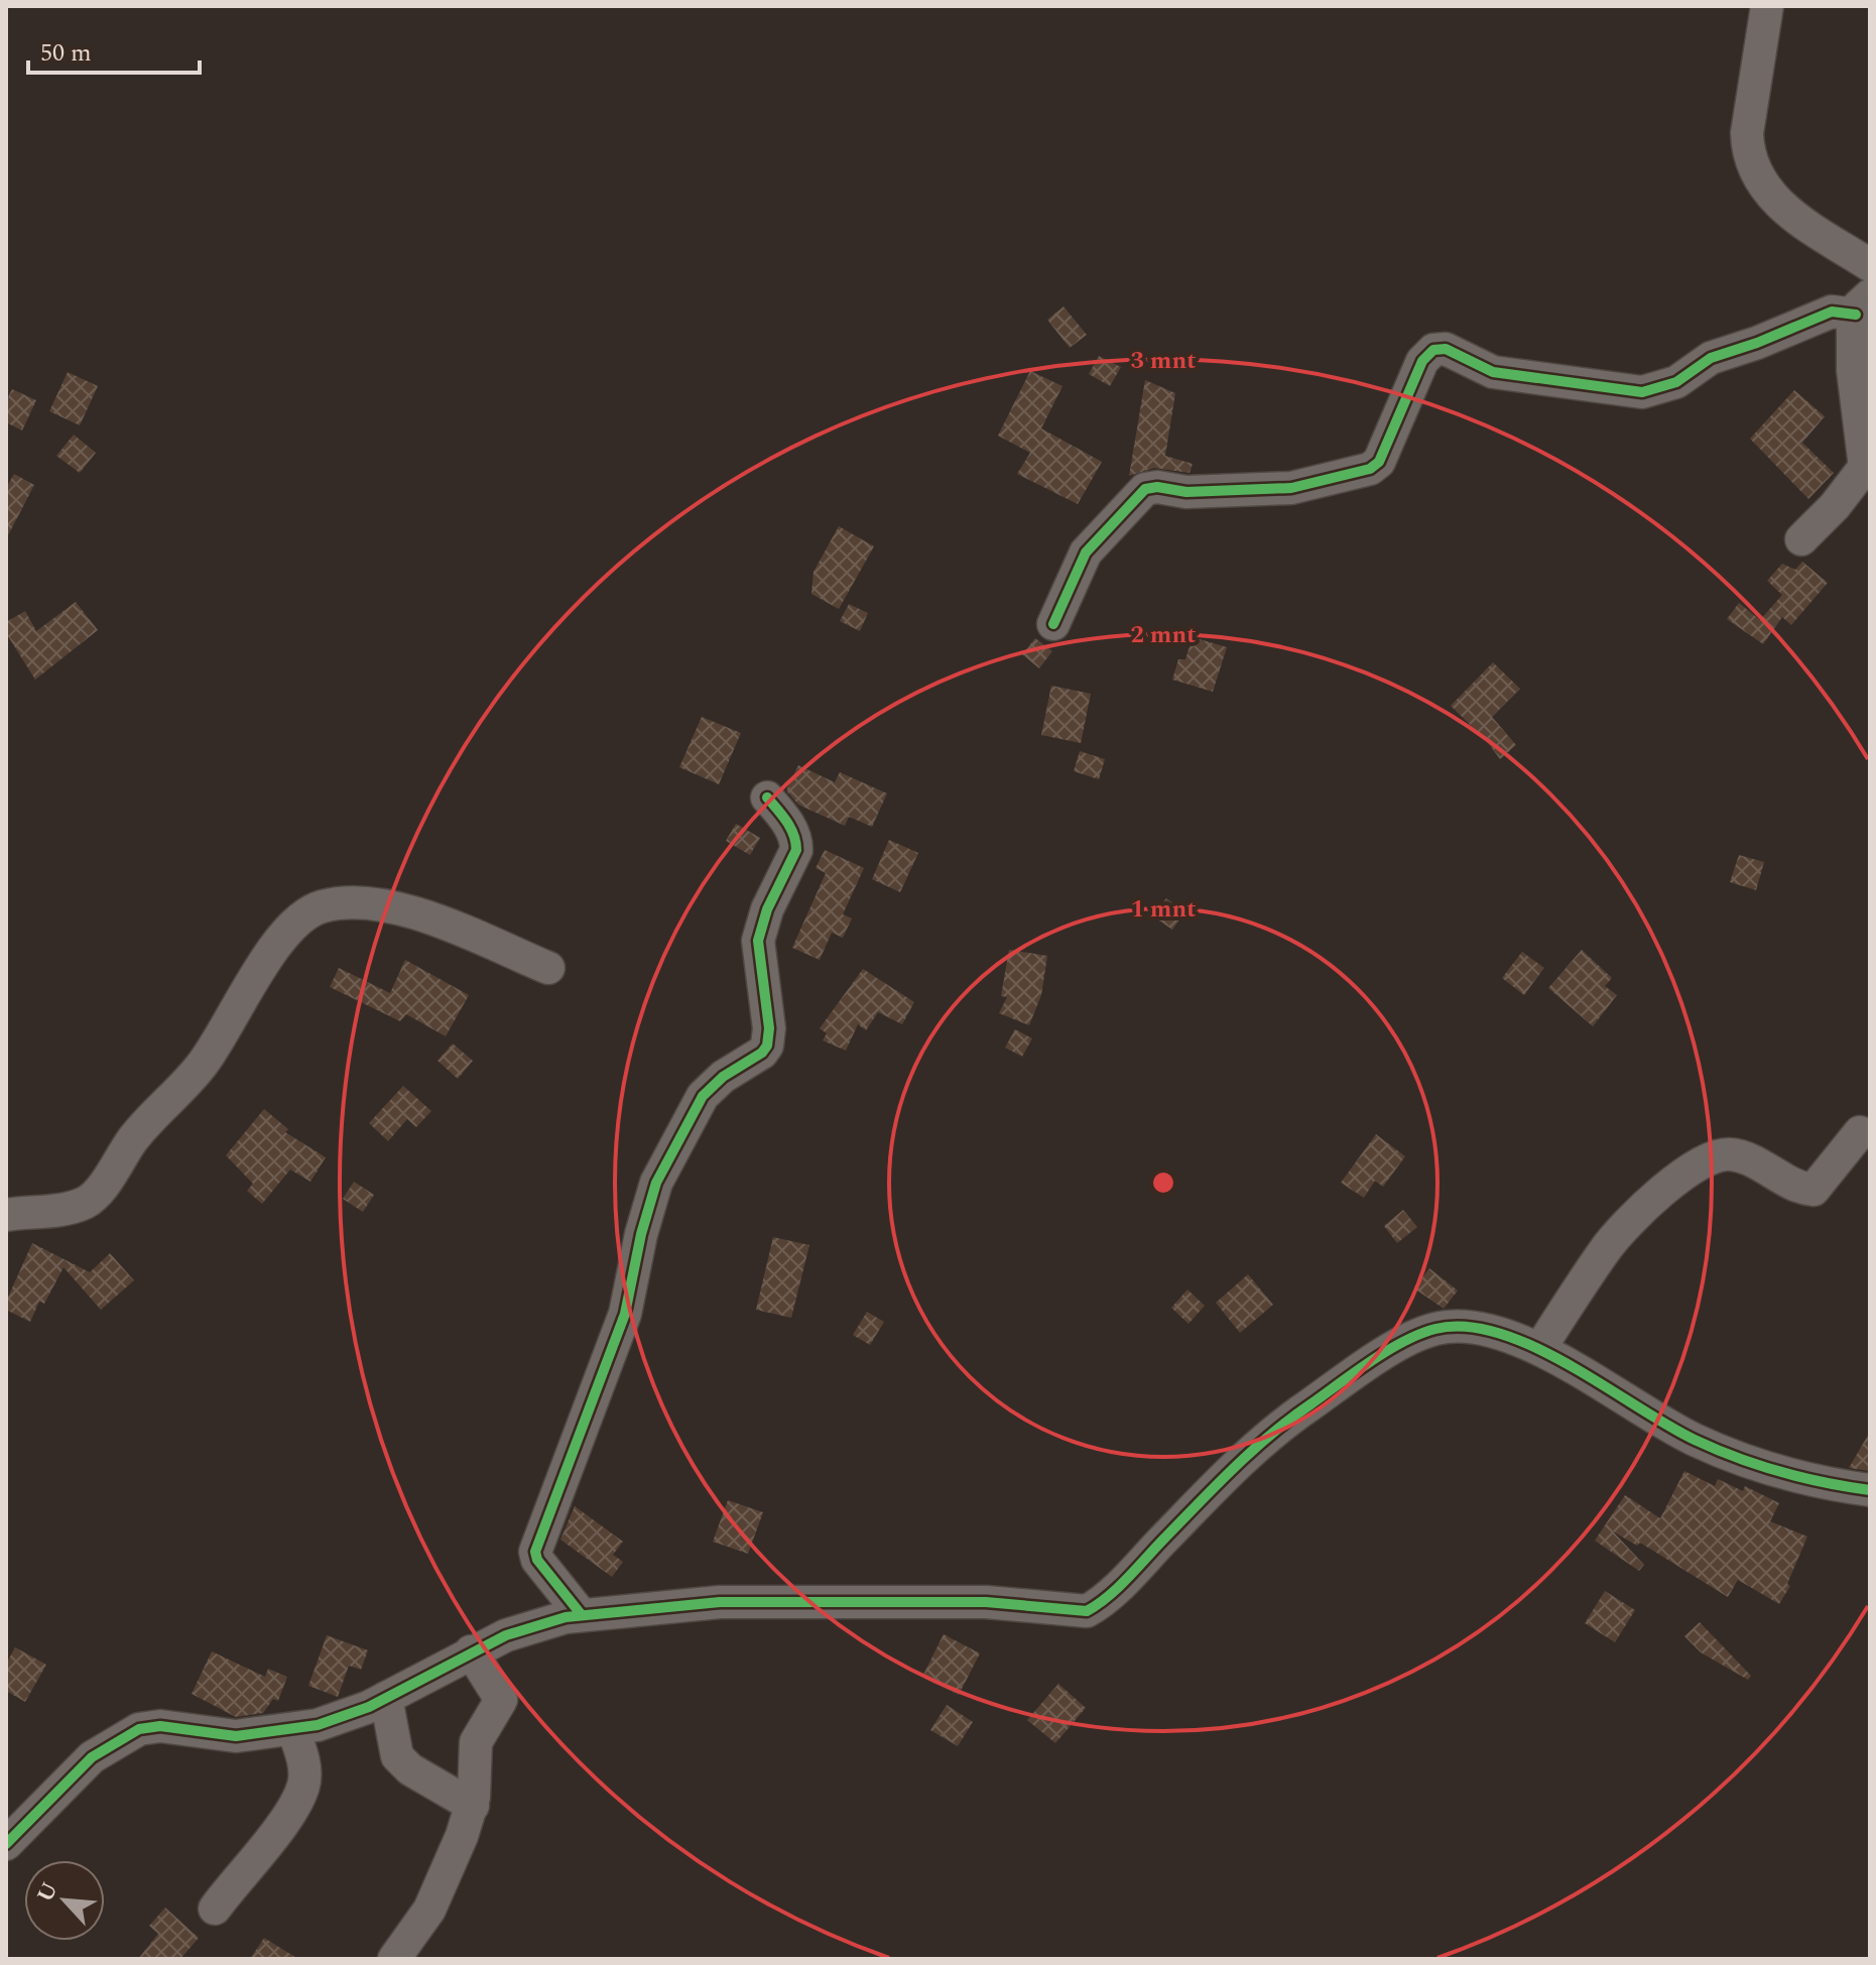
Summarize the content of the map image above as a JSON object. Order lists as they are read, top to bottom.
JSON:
{
  "scale_bar": "50 m",
  "north": "top left",
  "rings": ["3 mnt", "2 mnt", "1 mnt"]
}
